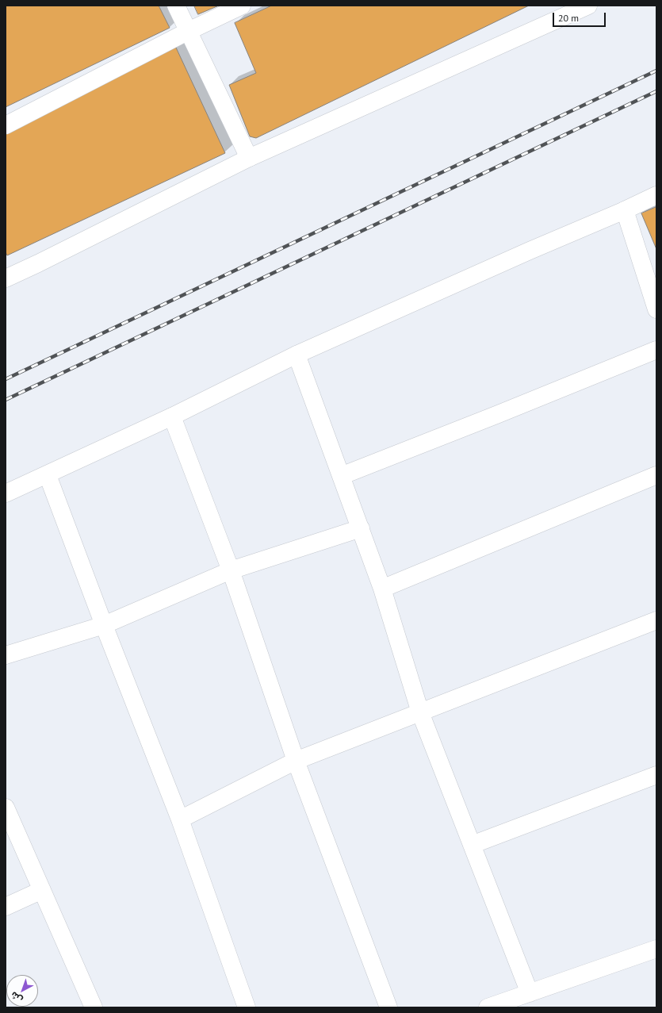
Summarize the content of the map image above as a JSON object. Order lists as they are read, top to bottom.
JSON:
{
  "scale_bar": "20 m",
  "north": "bottom left"
}
